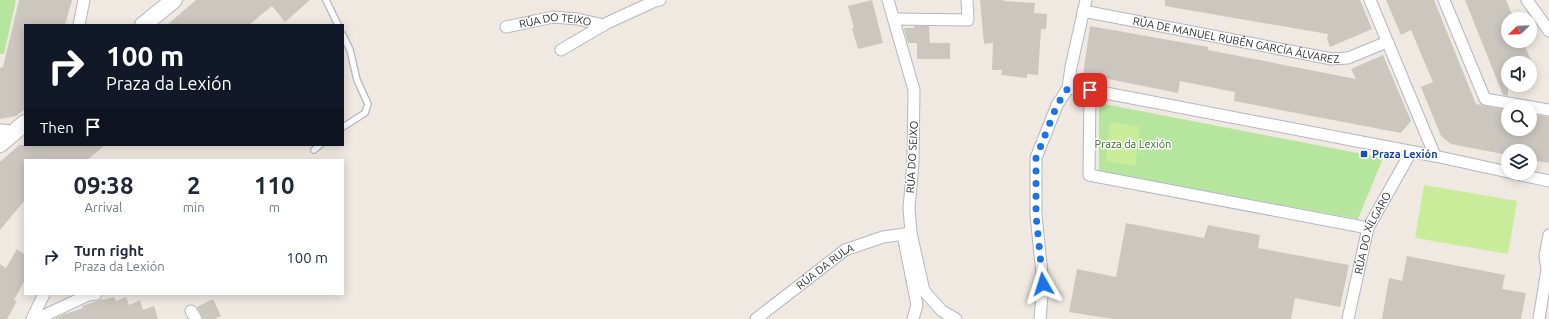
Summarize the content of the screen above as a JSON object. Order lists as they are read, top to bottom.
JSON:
{
  "streets": {
    "street": [
      "RÚA DO TEIXO",
      "RÚA DE MANUEL RUBÉN GARCÍA ÁLVAREZ",
      "RÚA DO SEIXO",
      "RÚA DO XÍLGARO",
      "RÚA DA RULA"
    ]
  },
  "crossings": [
    ["RÚA DO SEIXO", "RÚA DA RULA"]
  ],
  "parks": ["Praza da Lexión"],
  "places": {
    "transit": ["Praza Lexión"]
  },
  "north": "bottom left",
  "page": {
    "turn": ["100 m", "Praza da Lexión"],
    "then": "Then",
    "eta": [
      "09:38",
      "Arrival",
      "2",
      "min",
      "110",
      "m"
    ],
    "list": [
      {
        "name": "Turn right",
        "note": "Praza da Lexión",
        "value": "100 m"
      }
    ]
  }
}
